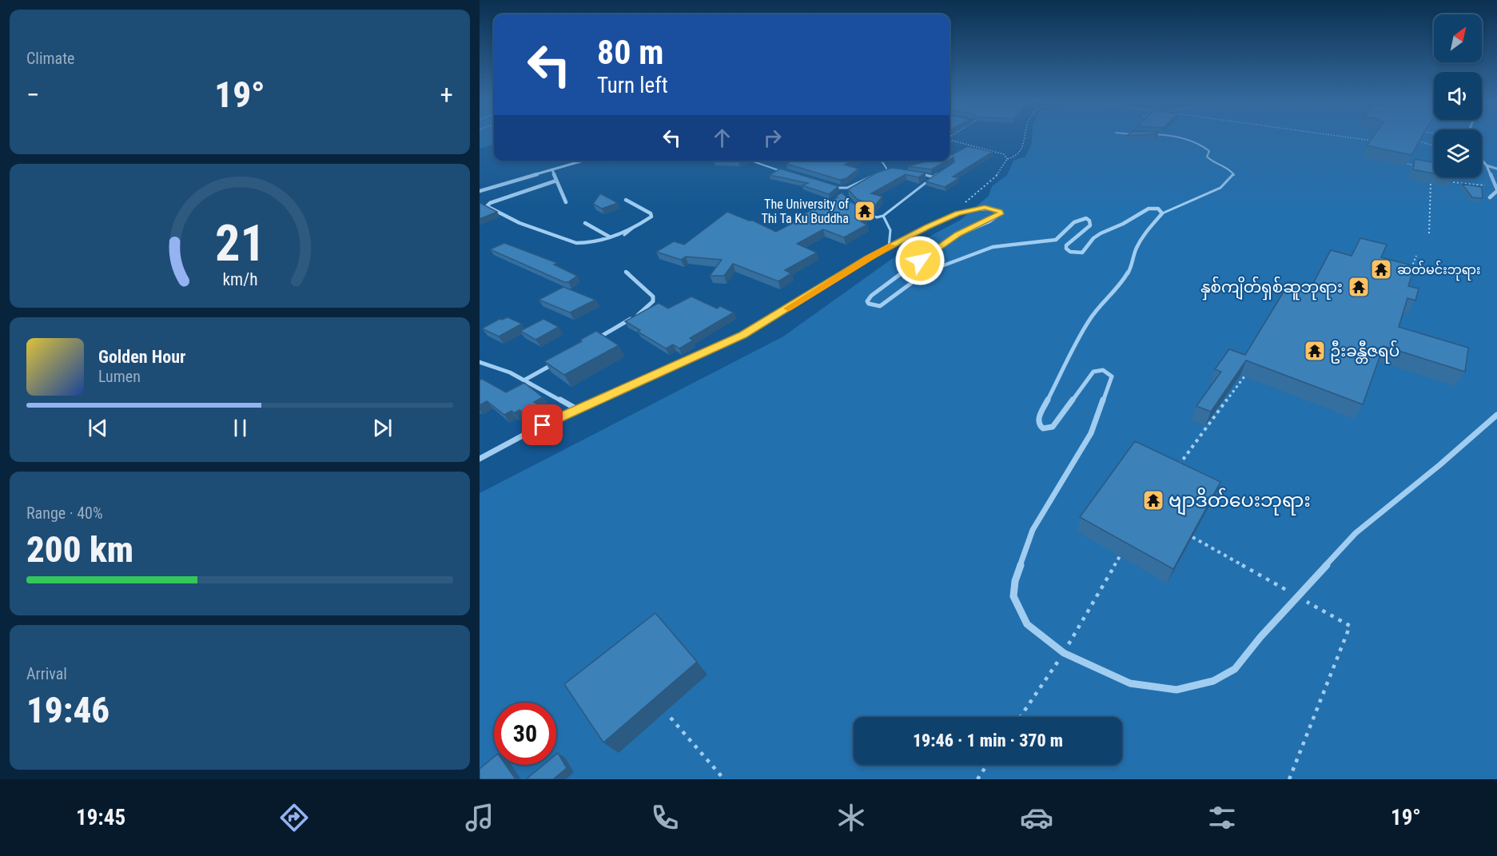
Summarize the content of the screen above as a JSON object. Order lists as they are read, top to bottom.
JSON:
{
  "places": {
    "temple": [
      "The University of Thi Ta Ku Buddha",
      "ဆတ်မင်းဘုရား",
      "နှစ်ကျိတ်ရှစ်ဆူဘုရား",
      "ဦးခန္တီဇရပ်",
      "ဗျာဒိတ်ပေးဘုရား"
    ]
  },
  "north": "top right",
  "page": {
    "tile": [
      "Climate",
      ["Range · 40%", "200 km"],
      ["Arrival", "19:46"]
    ],
    "turn": ["80 m", "Turn left"],
    "heat": ["−", "19°", "+"],
    "song": ["Golden Hour", "Lumen"],
    "limit": "30",
    "trip": "19:46 · 1 min · 370 m",
    "tabs": ["19:45", "19°"],
    "gauge": ["21", "km/h"]
  }
}
